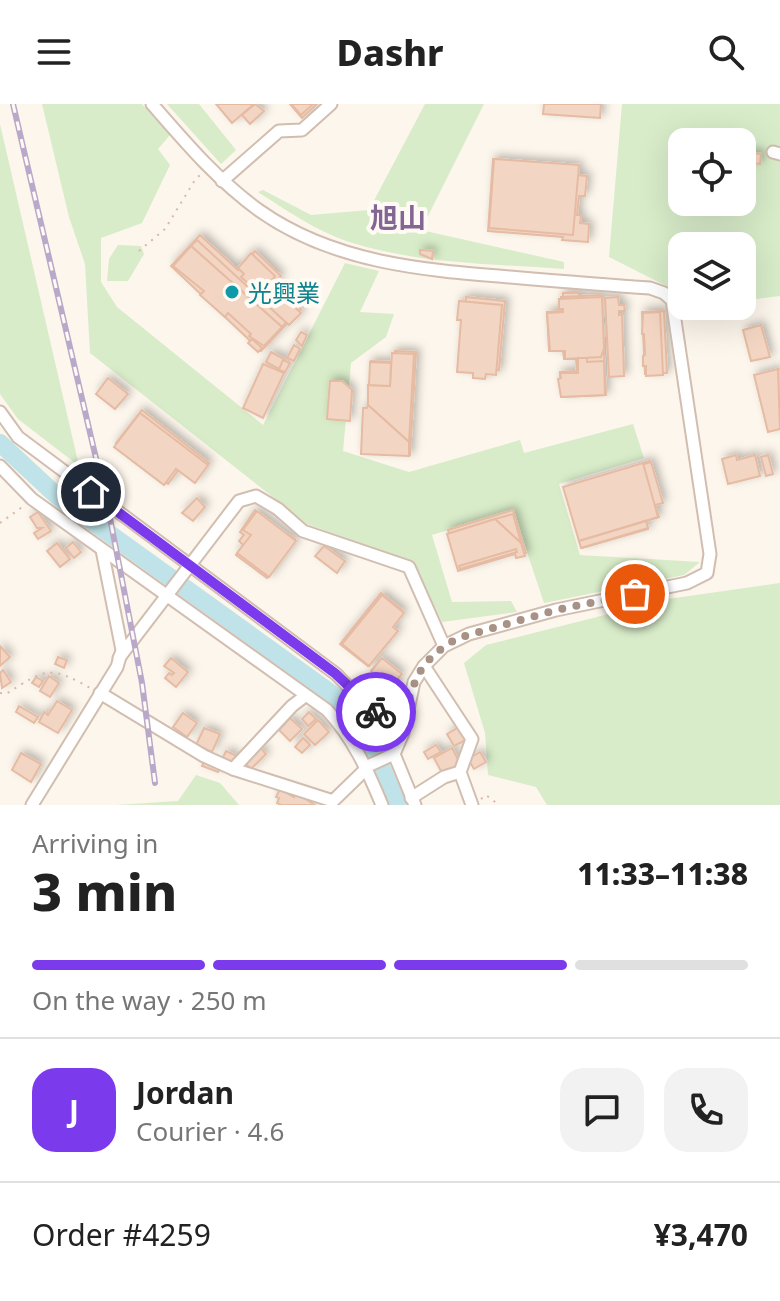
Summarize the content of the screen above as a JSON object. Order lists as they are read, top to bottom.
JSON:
{
  "districts": ["旭山"],
  "places": ["光興業"],
  "page": {
    "header": "Dashr",
    "heading": ["3 min", "Arriving in", "11:33–11:38"],
    "panel": [
      "Jordan",
      "Courier · 4.6",
      "Order #4259",
      "¥3,470"
    ],
    "bar": "On the way · 250 m",
    "round": "J"
  }
}
